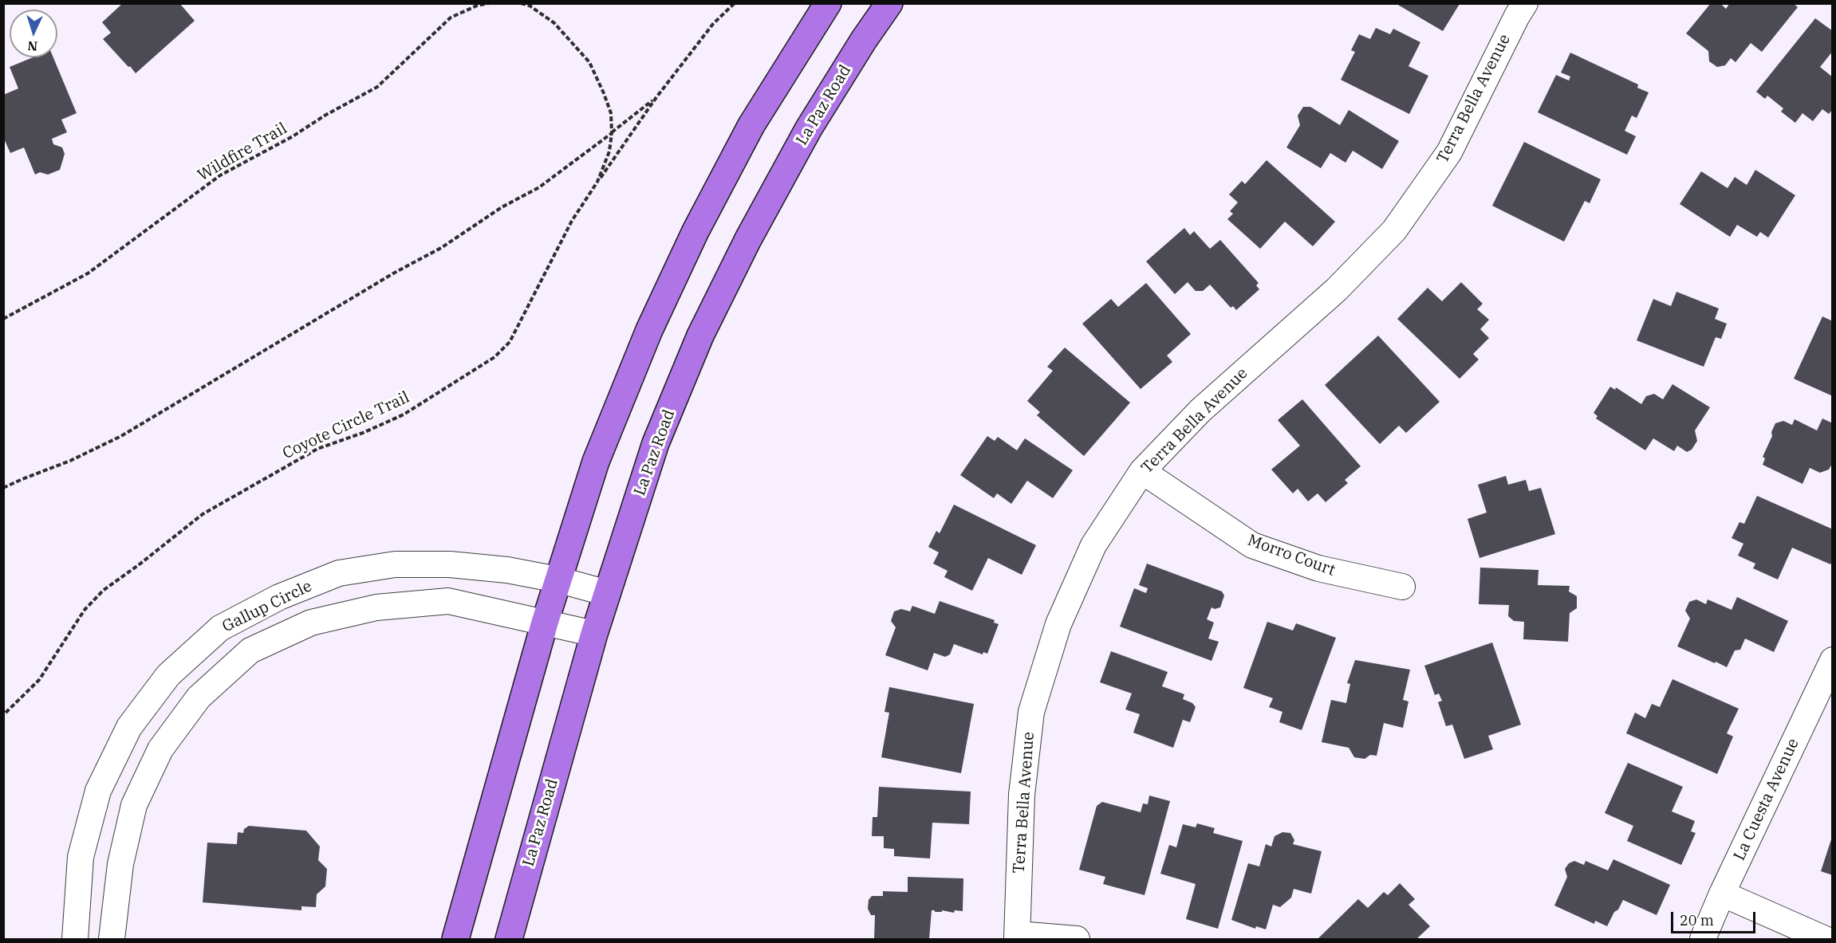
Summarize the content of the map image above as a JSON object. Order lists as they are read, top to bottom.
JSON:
{
  "streets": {
    "main road": ["La Paz Road"],
    "street": [
      "Terra Bella Avenue",
      "Morro Court",
      "Gallup Circle",
      "La Cuesta Avenue"
    ],
    "path": ["Wildfire Trail", "Coyote Circle Trail"]
  },
  "crossings": [
    ["Terra Bella Avenue", "Morro Court"],
    ["La Paz Road", "Gallup Circle"]
  ],
  "scale_bar": "20 m",
  "north": "bottom"
}
